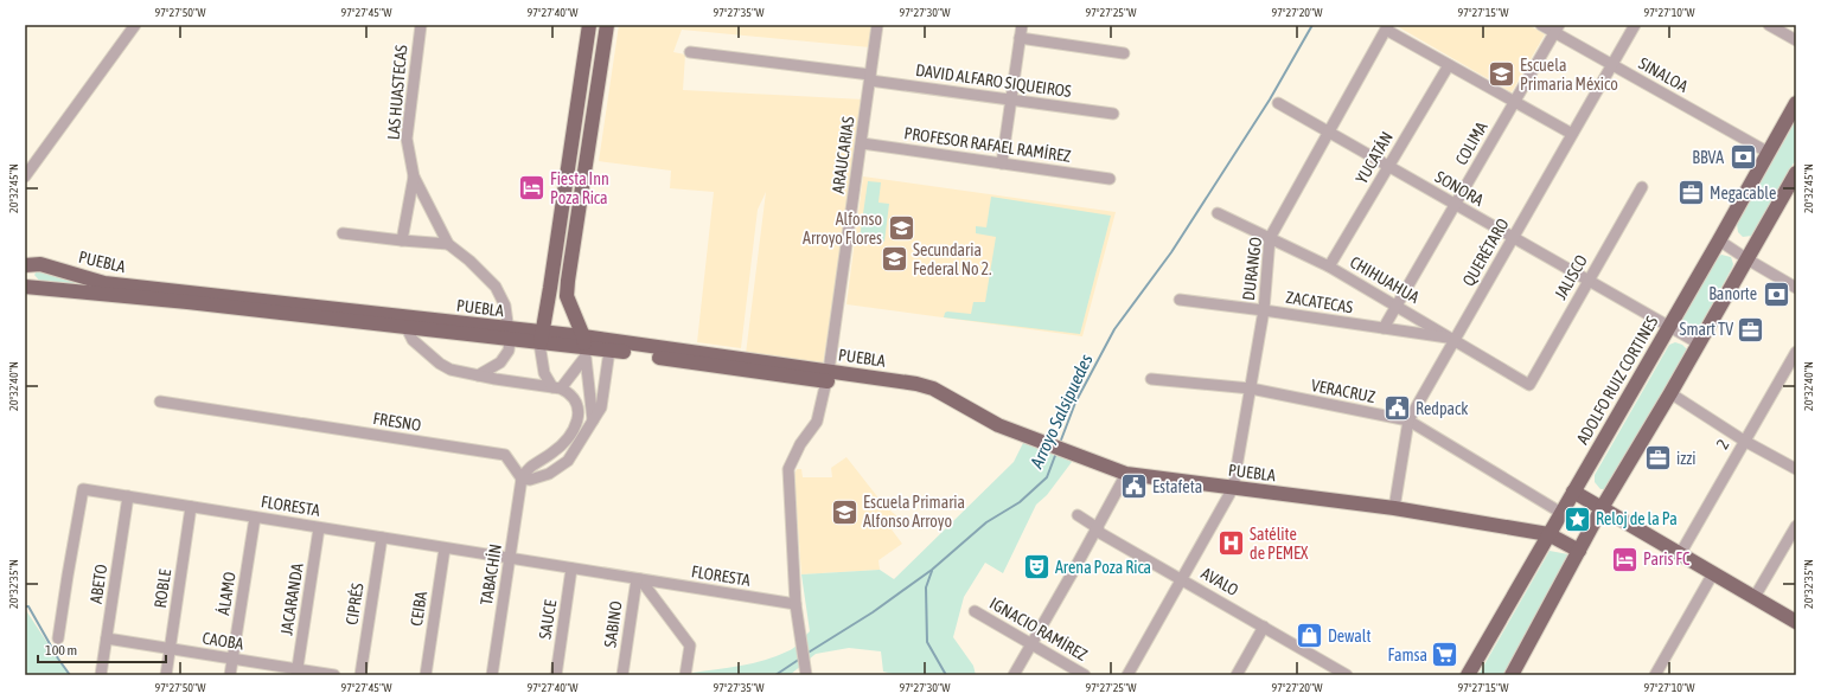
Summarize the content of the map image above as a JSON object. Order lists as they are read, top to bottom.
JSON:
{
  "streets": {
    "main road": ["PUEBLA", "ADOLFO RUIZ CORTINES"],
    "street": [
      "SINALOA",
      "DAVID ALFARO SIQUEIROS",
      "LAS HUASTECAS",
      "COLIMA",
      "PROFESOR RAFAEL RAMÍREZ",
      "ARAUCARIAS",
      "YUCATÁN",
      "SONORA",
      "QUERÉTARO",
      "DURANGO",
      "JALISCO",
      "CHIHUAHUA",
      "ZACATECAS",
      "VERACRUZ",
      "FRESNO",
      "2",
      "FLORESTA",
      "TABACHÍN",
      "AVALO",
      "ABETO",
      "ROBLE",
      "ÁLAMO",
      "JACARANDA",
      "CIPRÉS",
      "CEIBA",
      "SAUCE",
      "SABINO",
      "IGNACIO RAMÍREZ",
      "CAOBA"
    ]
  },
  "crossings": [
    ["SINALOA", "COLIMA"],
    ["SINALOA", "QUERÉTARO"],
    ["SINALOA", "ADOLFO RUIZ CORTINES"],
    ["DAVID ALFARO SIQUEIROS", "ARAUCARIAS"],
    ["LAS HUASTECAS", "PUEBLA"],
    ["COLIMA", "SONORA"],
    ["COLIMA", "CHIHUAHUA"],
    ["COLIMA", "ZACATECAS"],
    ["PROFESOR RAFAEL RAMÍREZ", "ARAUCARIAS"],
    ["ARAUCARIAS", "PUEBLA"],
    ["ARAUCARIAS", "FLORESTA"],
    ["YUCATÁN", "SONORA"],
    ["YUCATÁN", "CHIHUAHUA"],
    ["SONORA", "QUERÉTARO"],
    ["SONORA", "DURANGO"],
    ["SONORA", "JALISCO"],
    ["SONORA", "ADOLFO RUIZ CORTINES"],
    ["QUERÉTARO", "PUEBLA"],
    ["QUERÉTARO", "CHIHUAHUA"],
    ["QUERÉTARO", "ZACATECAS"],
    ["QUERÉTARO", "VERACRUZ"],
    ["PUEBLA", "DURANGO"],
    ["PUEBLA", "ADOLFO RUIZ CORTINES"],
    ["DURANGO", "CHIHUAHUA"],
    ["DURANGO", "ZACATECAS"],
    ["DURANGO", "VERACRUZ"],
    ["DURANGO", "AVALO"],
    ["JALISCO", "CHIHUAHUA"],
    ["CHIHUAHUA", "ZACATECAS"],
    ["ADOLFO RUIZ CORTINES", "VERACRUZ"],
    ["FRESNO", "TABACHÍN"],
    ["FLORESTA", "TABACHÍN"],
    ["FLORESTA", "ABETO"],
    ["FLORESTA", "ROBLE"],
    ["FLORESTA", "ÁLAMO"],
    ["FLORESTA", "JACARANDA"],
    ["FLORESTA", "CIPRÉS"],
    ["FLORESTA", "CEIBA"],
    ["FLORESTA", "SAUCE"],
    ["FLORESTA", "SABINO"],
    ["ABETO", "CAOBA"],
    ["ROBLE", "CAOBA"],
    ["ÁLAMO", "CAOBA"],
    ["JACARANDA", "CAOBA"]
  ],
  "water": ["Arroyo Salsipuedes"],
  "places": {
    "school or university": [
      "Escuela Primaria México",
      "Alfonso Arroyo Flores",
      "Secundaria Federal No 2.",
      "Escuela Primaria Alfonso Arroyo"
    ],
    "bank": ["BBVA", "Banorte"],
    "hotel": ["Fiesta Inn Poza Rica", "Paris FC"],
    "office": ["Megacable", "Smart TV", "izzi"],
    "public building": ["Redpack", "Estafeta"],
    "place": ["Reloj de la Pa"],
    "hospital": ["Satélite de PEMEX"],
    "theatre": ["Arena Poza Rica"],
    "shop": ["Dewalt"],
    "supermarket": ["Famsa"]
  },
  "scale_bar": "100 m",
  "coordinates": [
    "97°27'50\"W",
    "97°27'45\"W",
    "97°27'40\"W",
    "97°27'35\"W",
    "97°27'30\"W",
    "97°27'25\"W",
    "97°27'20\"W",
    "97°27'15\"W",
    "97°27'10\"W",
    "20°32'45\"N",
    "20°32'40\"N",
    "20°32'35\"N"
  ]
}
